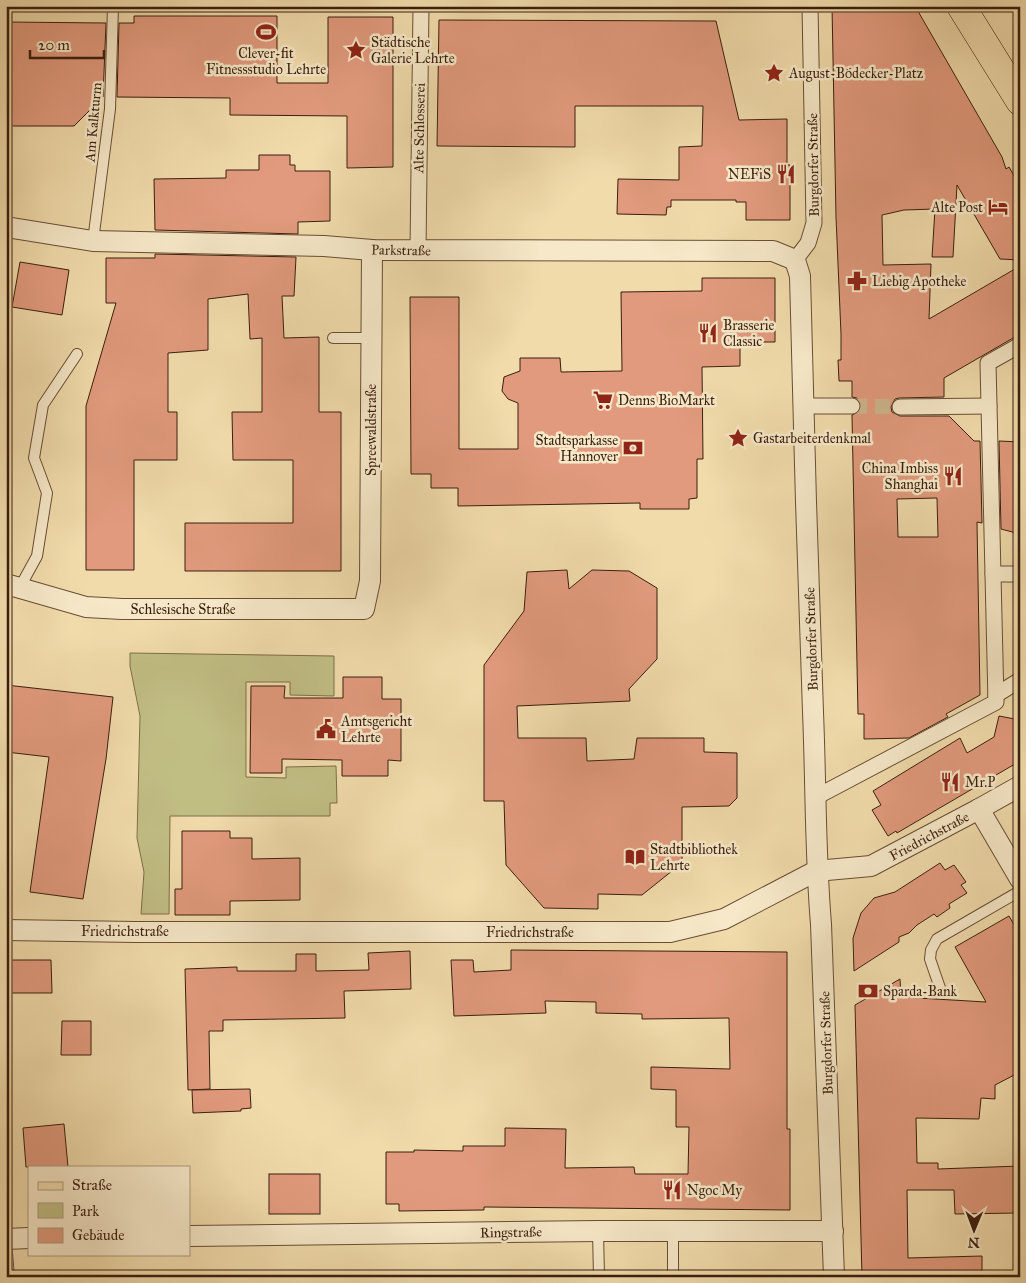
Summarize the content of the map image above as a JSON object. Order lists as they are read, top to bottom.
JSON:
{
  "streets": {
    "street": [
      "Alte Schlosserei",
      "Burgdorfer Straße",
      "Parkstraße",
      "Spreewaldstraße",
      "Schlesische Straße",
      "Friedrichstraße",
      "Ringstraße"
    ],
    "lane": ["Am Kalkturm"]
  },
  "crossings": [
    ["Am Kalkturm", "Parkstraße"],
    ["Alte Schlosserei", "Parkstraße"],
    ["Burgdorfer Straße", "Parkstraße"],
    ["Burgdorfer Straße", "Friedrichstraße"],
    ["Burgdorfer Straße", "Ringstraße"],
    ["Parkstraße", "Spreewaldstraße"],
    ["Spreewaldstraße", "Schlesische Straße"]
  ],
  "places": {
    "sports": ["Clever-fit Fitnessstudio Lehrte"],
    "place": ["Städtische Galerie Lehrte", "August-Bödecker-Platz", "Gastarbeiterdenkmal"],
    "restaurant": [
      "NEFiS",
      "Brasserie Classic",
      "China Imbiss Shanghai",
      "Mr.P",
      "Ngoc My"
    ],
    "hotel": ["Alte Post"],
    "pharmacy": ["Liebig Apotheke"],
    "supermarket": ["Denns BioMarkt"],
    "bank": ["Stadtsparkasse Hannover", "Sparda-Bank"],
    "public building": ["Amtsgericht Lehrte"],
    "library": ["Stadtbibliothek Lehrte"]
  },
  "legend": ["Straße", "Park", "Gebäude"],
  "scale_bar": "20 m",
  "north": "bottom"
}
